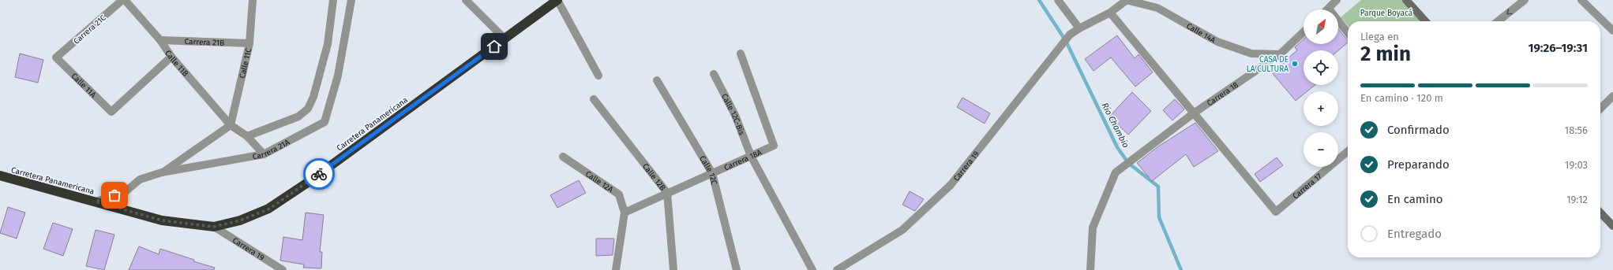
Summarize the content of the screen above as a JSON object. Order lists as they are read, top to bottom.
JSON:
{
  "streets": {
    "highway": ["Carretera Panamericana"],
    "street": [
      "Carrera 21C",
      "Calle 14A",
      "Carrera 21B",
      "Calle 11B",
      "Calle 11C",
      "Calle 11A",
      "Carrera 18",
      "Calle 12C-Bis",
      "Carrera 21A",
      "Carrera 18A",
      "Carrera 19",
      "Calle 12C",
      "Calle 12B",
      "Calle 12A",
      "Carrera 17"
    ]
  },
  "crossings": [
    ["Carrera 21C", "Calle 11B"],
    ["Carrera 21C", "Calle 11A"],
    ["Calle 14A", "Carrera 18"],
    ["Carrera 21B", "Calle 11B"],
    ["Carrera 21B", "Calle 11C"],
    ["Calle 11B", "Calle 11C"],
    ["Calle 11B", "Calle 11A"],
    ["Calle 11B", "Carrera 21A"],
    ["Carrera 18", "Carrera 17"],
    ["Calle 12C-Bis", "Carrera 18A"],
    ["Carretera Panamericana", "Carrera 21A"],
    ["Carretera Panamericana", "Carrera 19"],
    ["Carrera 18A", "Calle 12C"],
    ["Carrera 18A", "Calle 12B"],
    ["Carrera 18A", "Calle 12A"]
  ],
  "water": ["Río Chambío"],
  "parks": ["Parque Boyacá"],
  "places": ["CASA DE LA CULTURA"],
  "north": "top right",
  "page": {
    "map_buttons": ["+", "−"],
    "heading": ["2 min", "Llega en", "19:26–19:31"],
    "bar": "En camino · 120 m",
    "list": [
      ["Confirmado", "18:56"],
      ["Preparando", "19:03"],
      ["En camino", "19:12"],
      "Entregado"
    ]
  }
}
